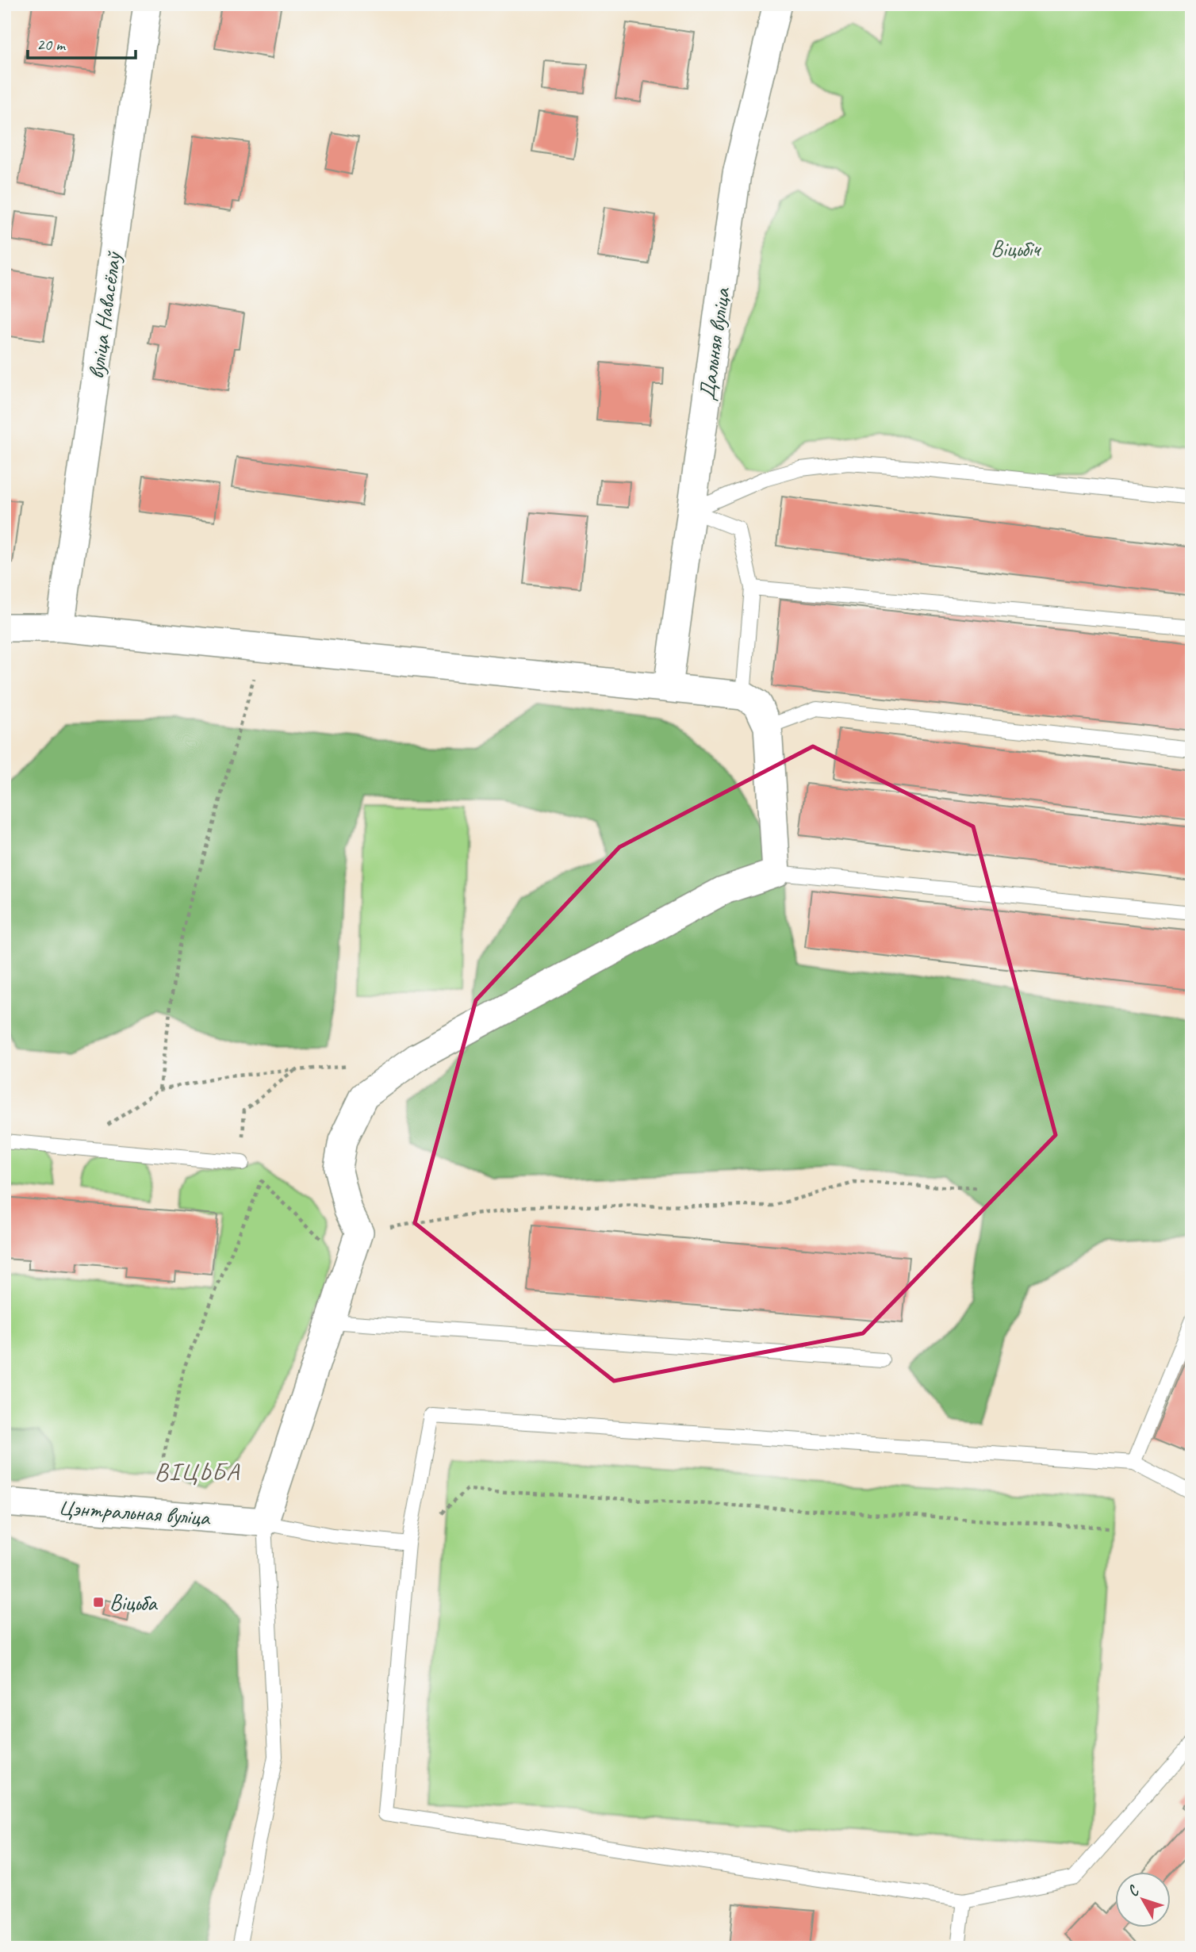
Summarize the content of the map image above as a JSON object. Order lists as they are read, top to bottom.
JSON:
{
  "streets": {
    "street": ["вуліца Навасёлаў", "Дальняя вуліца", "Цэнтральная вуліца"]
  },
  "districts": ["ВІЦЬБА"],
  "parks": ["Віцьбіч"],
  "places": {
    "transit": ["Віцьба"]
  },
  "scale_bar": "20 m",
  "north": "top left"
}
